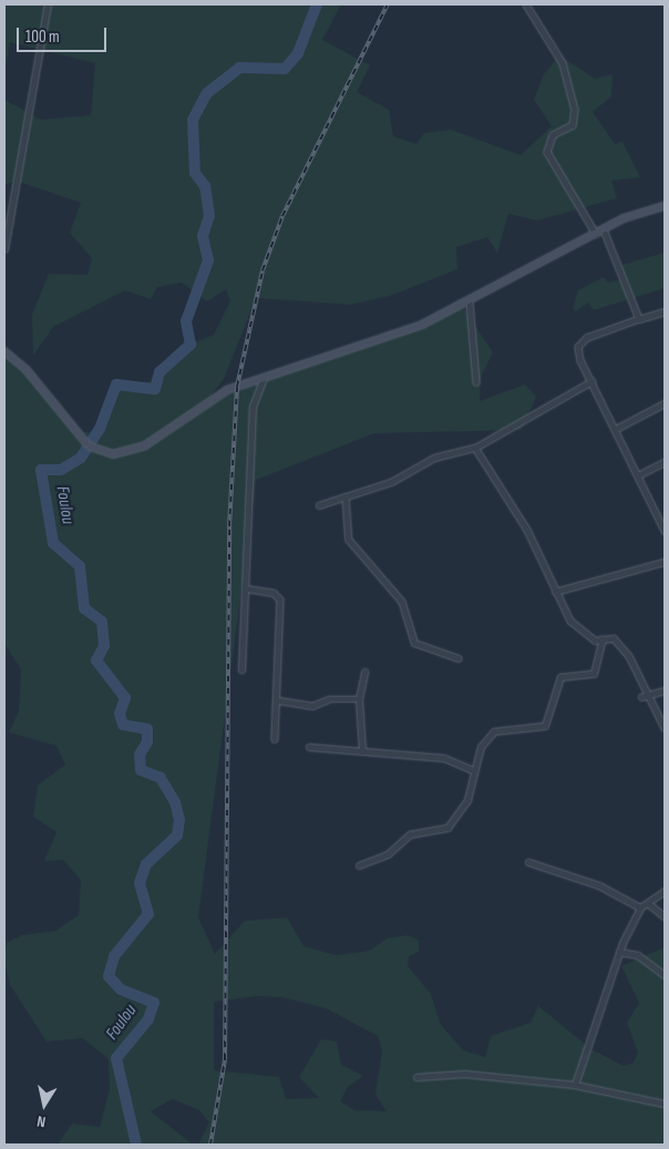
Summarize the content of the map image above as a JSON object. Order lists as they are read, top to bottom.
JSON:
{
  "water": ["Foulou"],
  "scale_bar": "100 m",
  "north": "bottom"
}
